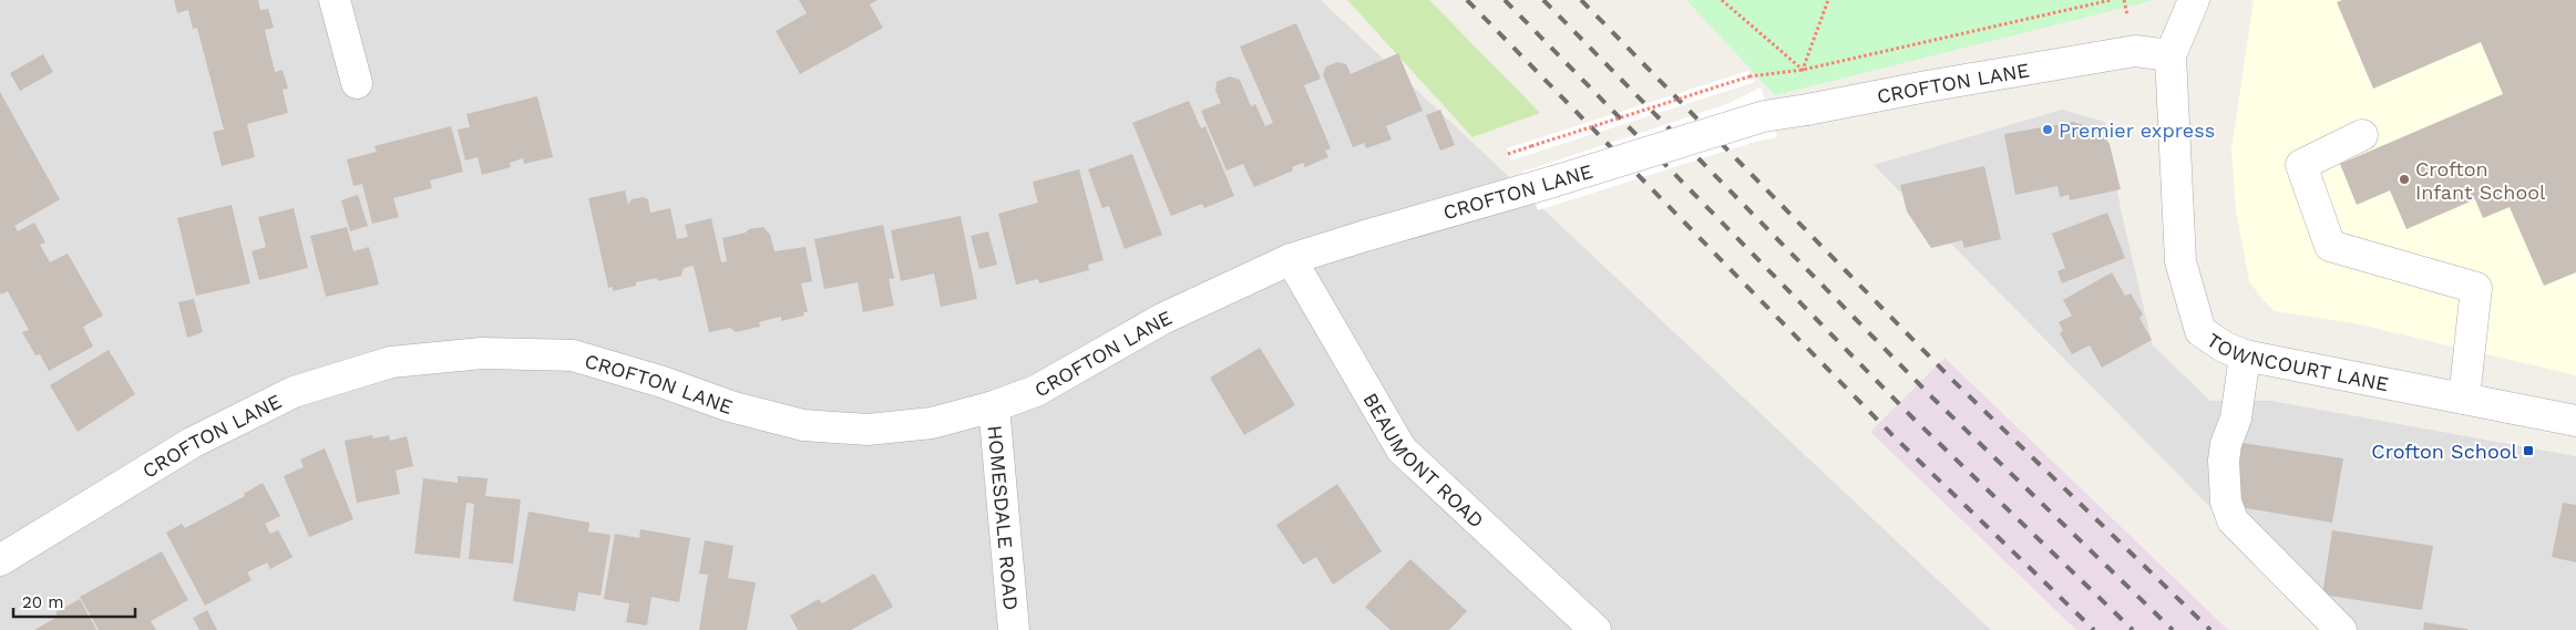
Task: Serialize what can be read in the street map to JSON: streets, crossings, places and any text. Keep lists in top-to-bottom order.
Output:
{
  "streets": {
    "street": [
      "CROFTON LANE",
      "TOWNCOURT LANE",
      "BEAUMONT ROAD",
      "HOMESDALE ROAD"
    ]
  },
  "crossings": [
    ["CROFTON LANE", "TOWNCOURT LANE"],
    ["CROFTON LANE", "BEAUMONT ROAD"],
    ["CROFTON LANE", "HOMESDALE ROAD"]
  ],
  "places": {
    "other": ["Premier express", "Crofton Infant School"],
    "transit": ["Crofton School"]
  },
  "scale_bar": "20 m"
}
